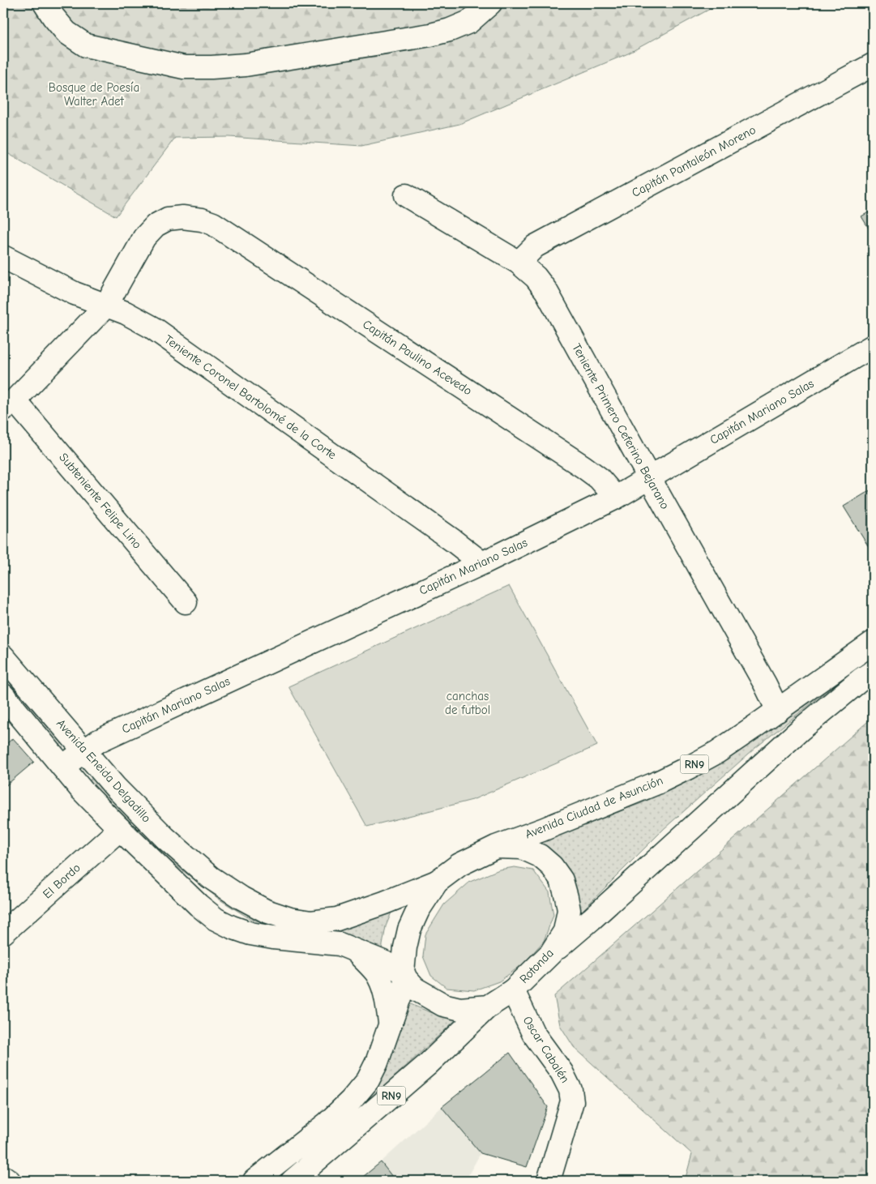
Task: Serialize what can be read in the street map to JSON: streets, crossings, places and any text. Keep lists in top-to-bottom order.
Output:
{
  "streets": {
    "main road": [
      "Capitán Pantaleón Moreno",
      "Capitán Paulino Acevedo",
      "Teniente Coronel Bartolomé de la Corte",
      "Capitán Mariano Salas",
      "Teniente Primero Ceferino Bejarano",
      "Subteniente Felipe Lino",
      "RN9",
      "Avenida Eneida Delgadillo",
      "Avenida Ciudad de Asunción",
      "El Bordo",
      "Rotonda",
      "Oscar Cabalén"
    ]
  },
  "crossings": [
    ["Capitán Pantaleón Moreno", "Teniente Primero Ceferino Bejarano"],
    ["Capitán Paulino Acevedo", "Teniente Coronel Bartolomé de la Corte"],
    ["Capitán Paulino Acevedo", "Capitán Mariano Salas"],
    ["Capitán Paulino Acevedo", "Subteniente Felipe Lino"],
    ["Teniente Coronel Bartolomé de la Corte", "Capitán Mariano Salas"],
    ["Capitán Mariano Salas", "Teniente Primero Ceferino Bejarano"],
    ["Capitán Mariano Salas", "Avenida Eneida Delgadillo"],
    ["Teniente Primero Ceferino Bejarano", "Avenida Ciudad de Asunción"],
    ["RN9", "Rotonda"],
    ["Avenida Eneida Delgadillo", "Rotonda"],
    ["Avenida Ciudad de Asunción", "Rotonda"],
    ["Rotonda", "Oscar Cabalén"]
  ],
  "parks": ["Bosque de Poesía Walter Adet", "canchas de futbol"]
}
